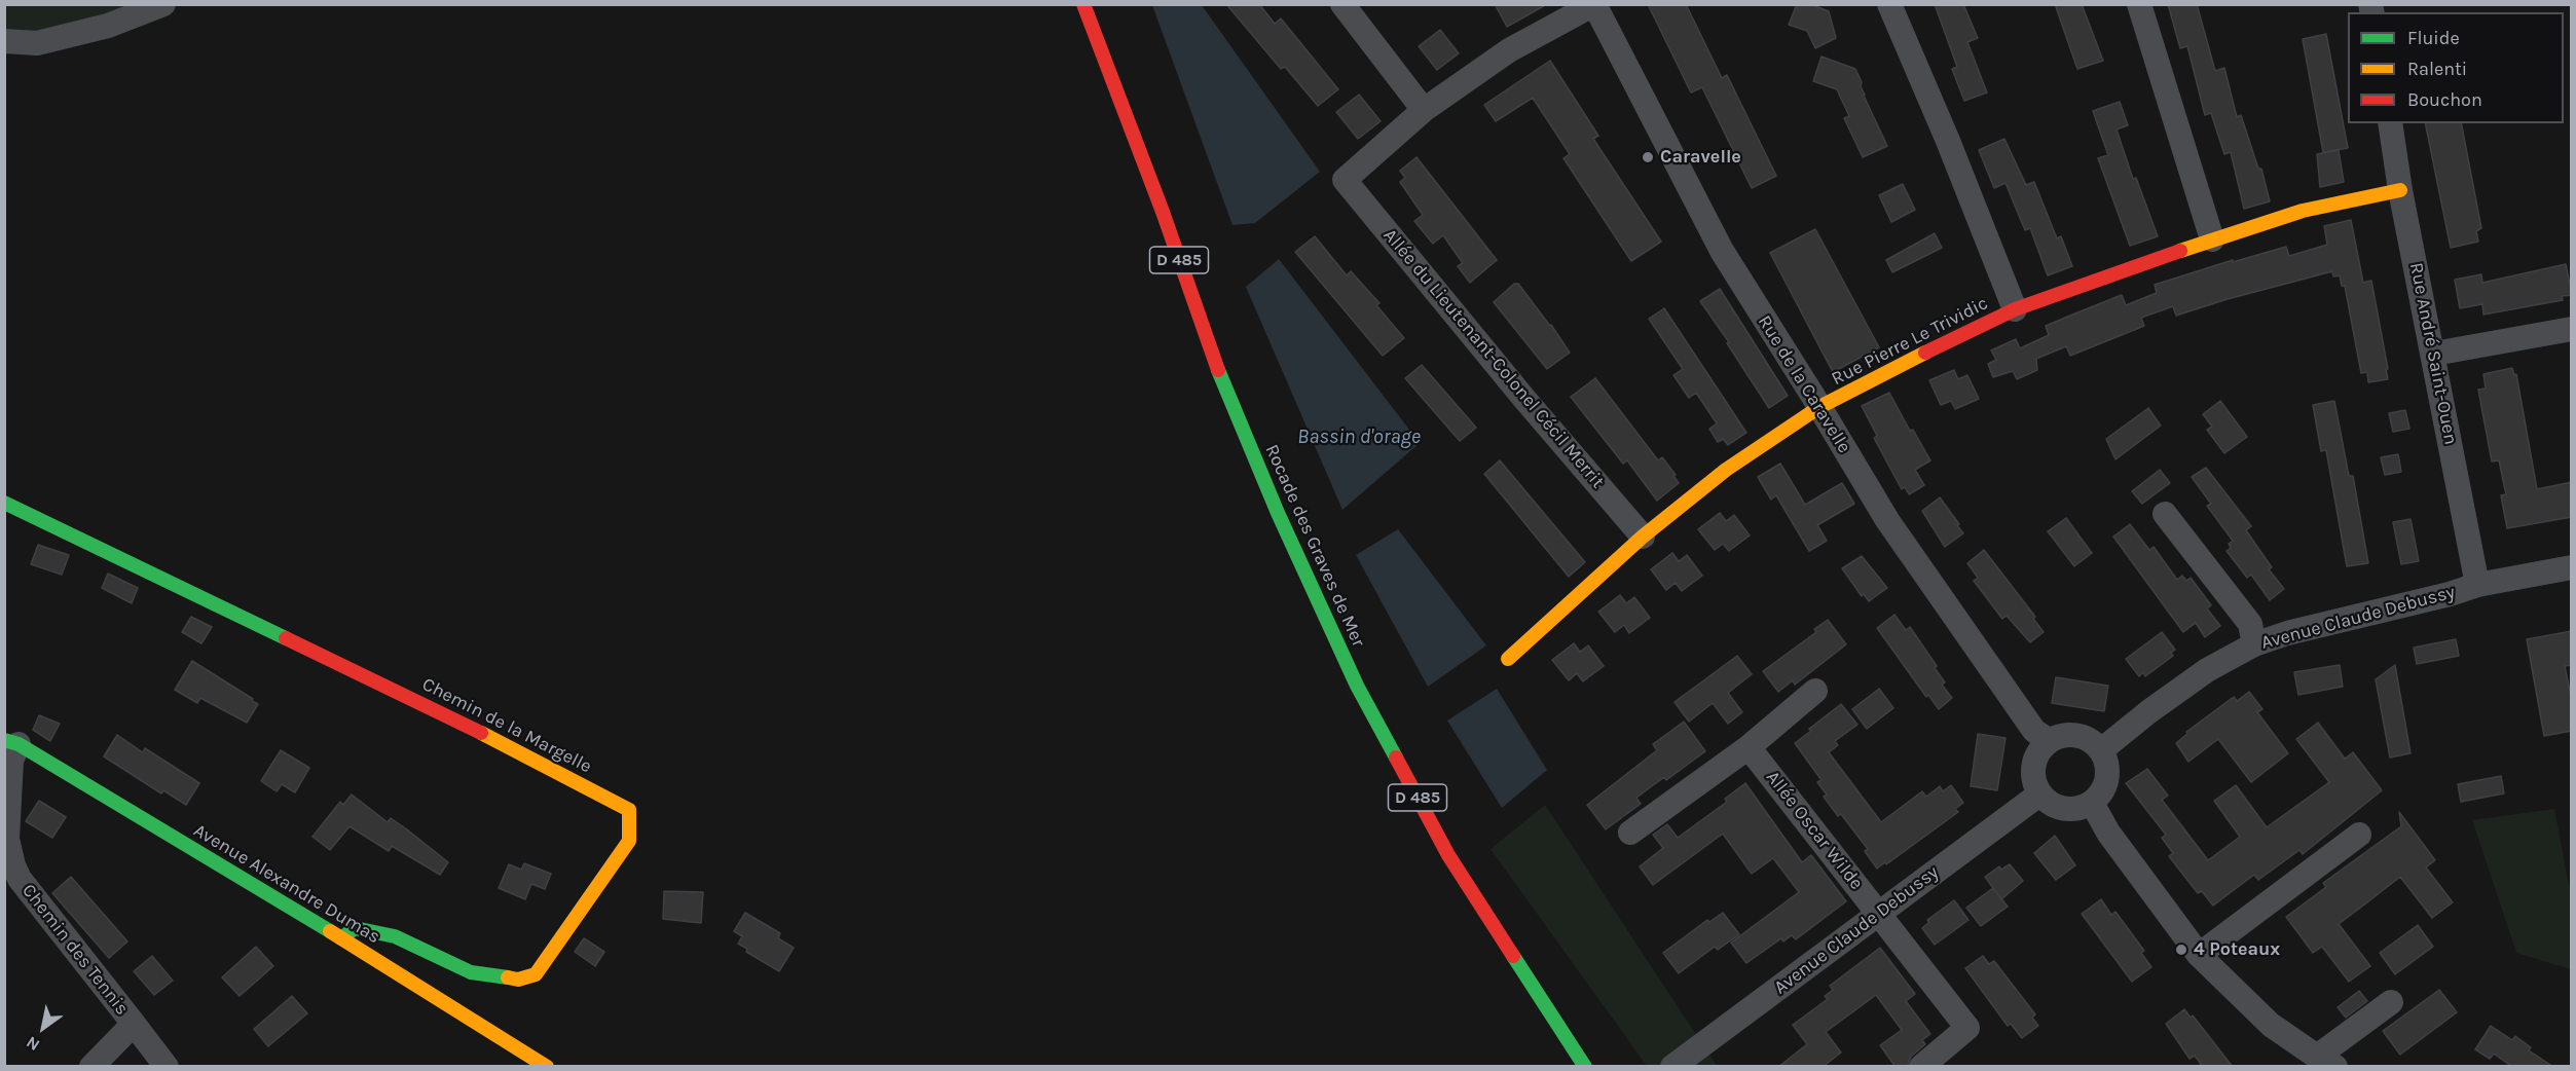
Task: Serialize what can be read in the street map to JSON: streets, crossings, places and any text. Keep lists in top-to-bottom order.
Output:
{
  "streets": {
    "street": [
      "D 485",
      "Rue Pierre Le Trividic",
      "Rue André Saint-Ouen",
      "Allée du Lieutenant-Colonel Cécil Merrit",
      "Rue de la Caravelle",
      "Rocade des Graves de Mer",
      "Avenue Claude Debussy",
      "Chemin de la Margelle",
      "Allée Oscar Wilde",
      "Avenue Alexandre Dumas",
      "Chemin des Tennis"
    ]
  },
  "crossings": [
    ["Rue Pierre Le Trividic", "Rue André Saint-Ouen"],
    ["Rue Pierre Le Trividic", "Allée du Lieutenant-Colonel Cécil Merrit"],
    ["Rue Pierre Le Trividic", "Rue de la Caravelle"],
    ["Rue André Saint-Ouen", "Avenue Claude Debussy"],
    ["Rue de la Caravelle", "Avenue Claude Debussy"],
    ["Avenue Claude Debussy", "Allée Oscar Wilde"],
    ["Chemin de la Margelle", "Avenue Alexandre Dumas"],
    ["Avenue Alexandre Dumas", "Chemin des Tennis"]
  ],
  "water": ["Bassin d'orage"],
  "places": ["Caravelle", "4 Poteaux"],
  "legend": ["Fluide", "Ralenti", "Bouchon"],
  "north": "bottom left"
}
